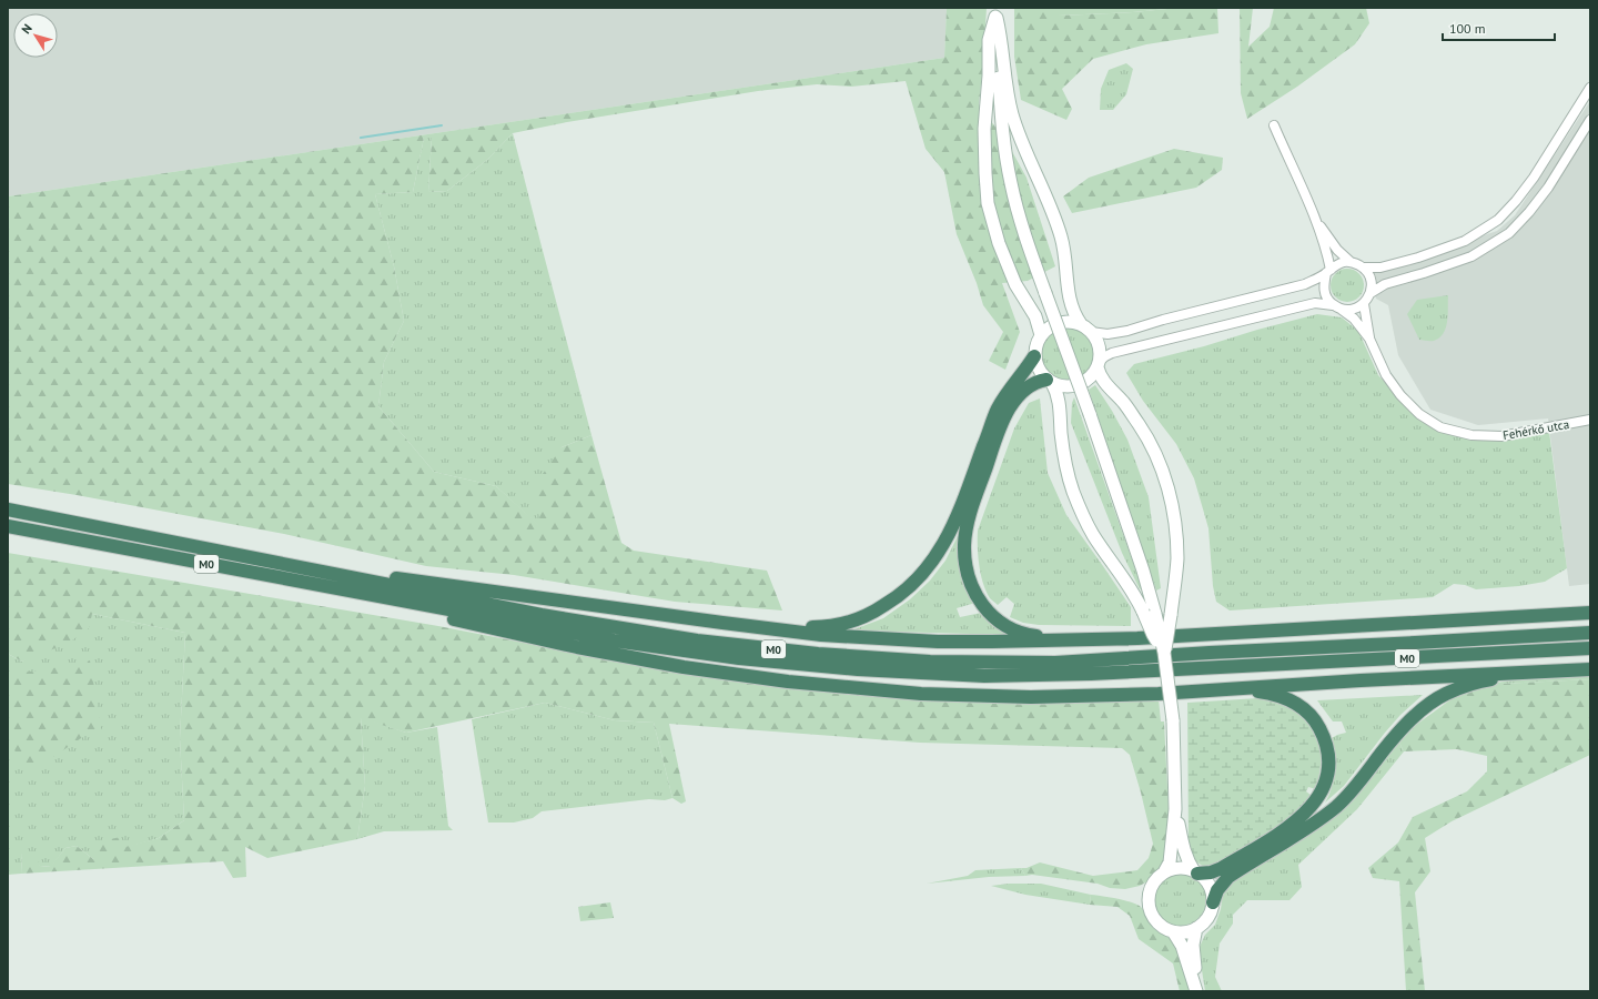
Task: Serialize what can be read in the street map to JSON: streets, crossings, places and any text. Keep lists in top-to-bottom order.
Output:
{
  "streets": {
    "highway": ["M0"],
    "street": ["Fehérkő utca"]
  },
  "scale_bar": "100 m",
  "north": "top left"
}
